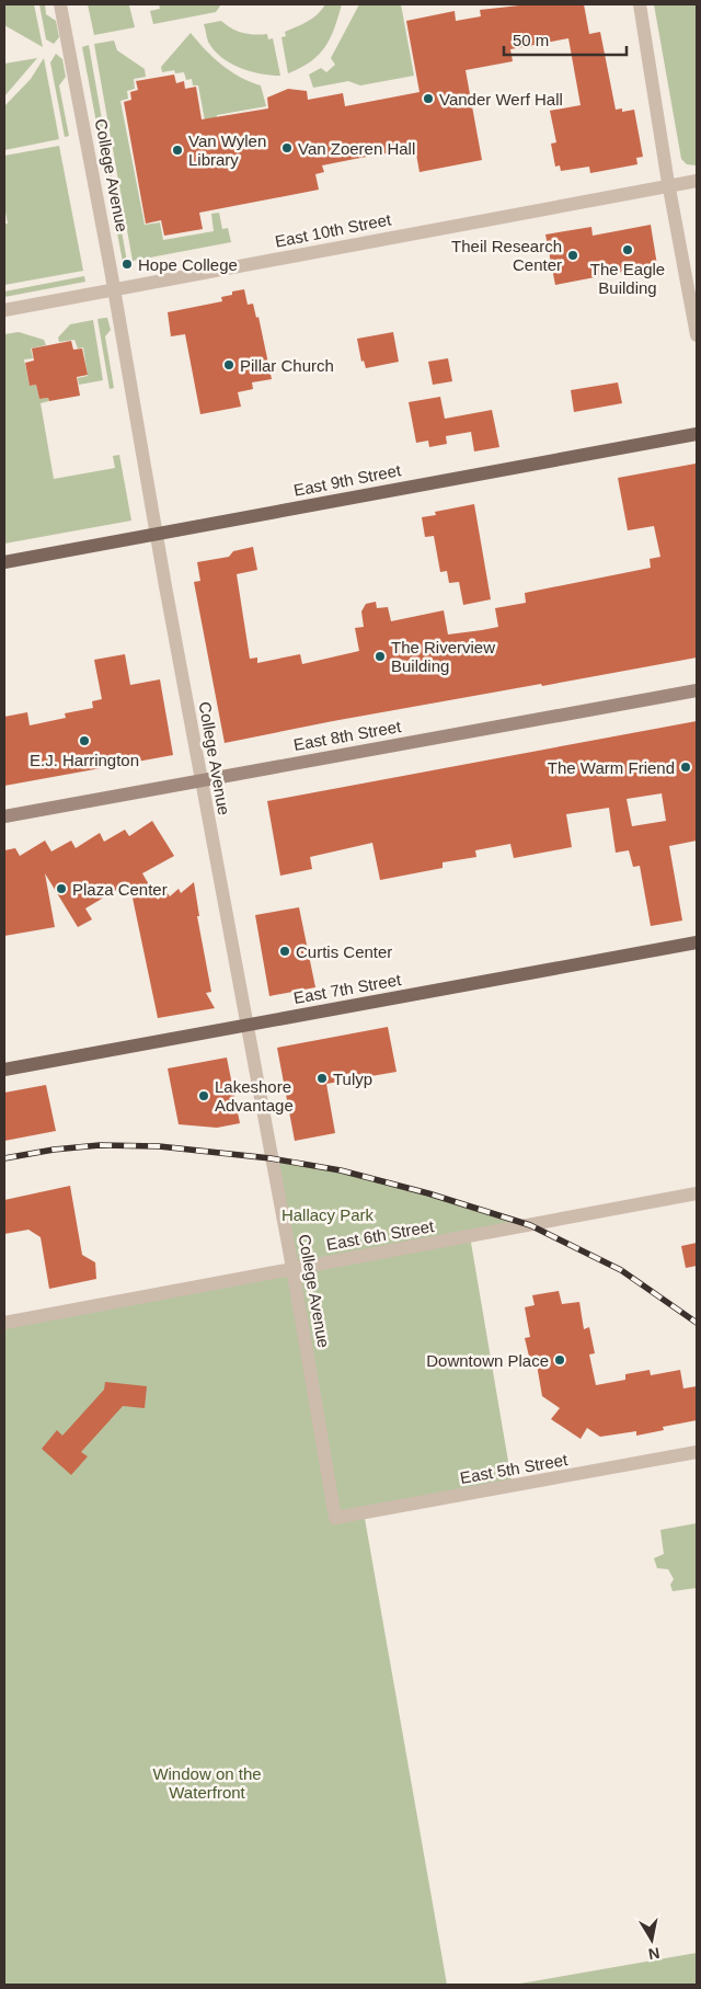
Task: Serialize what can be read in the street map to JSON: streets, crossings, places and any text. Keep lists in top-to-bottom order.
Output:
{
  "streets": {
    "main road": ["East 9th Street", "East 8th Street", "East 7th Street"],
    "street": [
      "College Avenue",
      "East 10th Street",
      "East 6th Street",
      "East 5th Street"
    ]
  },
  "crossings": [
    ["College Avenue", "East 10th Street"],
    ["College Avenue", "East 9th Street"],
    ["College Avenue", "East 8th Street"],
    ["College Avenue", "East 7th Street"],
    ["College Avenue", "East 6th Street"],
    ["College Avenue", "East 5th Street"]
  ],
  "parks": ["Hallacy Park", "Window on the Waterfront"],
  "places": [
    "Vander Werf Hall",
    "Van Zoeren Hall",
    "Van Wylen Library",
    "The Eagle Building",
    "Theil Research Center",
    "Hope College",
    "Pillar Church",
    "The Riverview Building",
    "E.J. Harrington",
    "The Warm Friend",
    "Plaza Center",
    "Curtis Center",
    "Tulyp",
    "Lakeshore Advantage",
    "Downtown Place"
  ],
  "scale_bar": "50 m",
  "north": "bottom"
}
